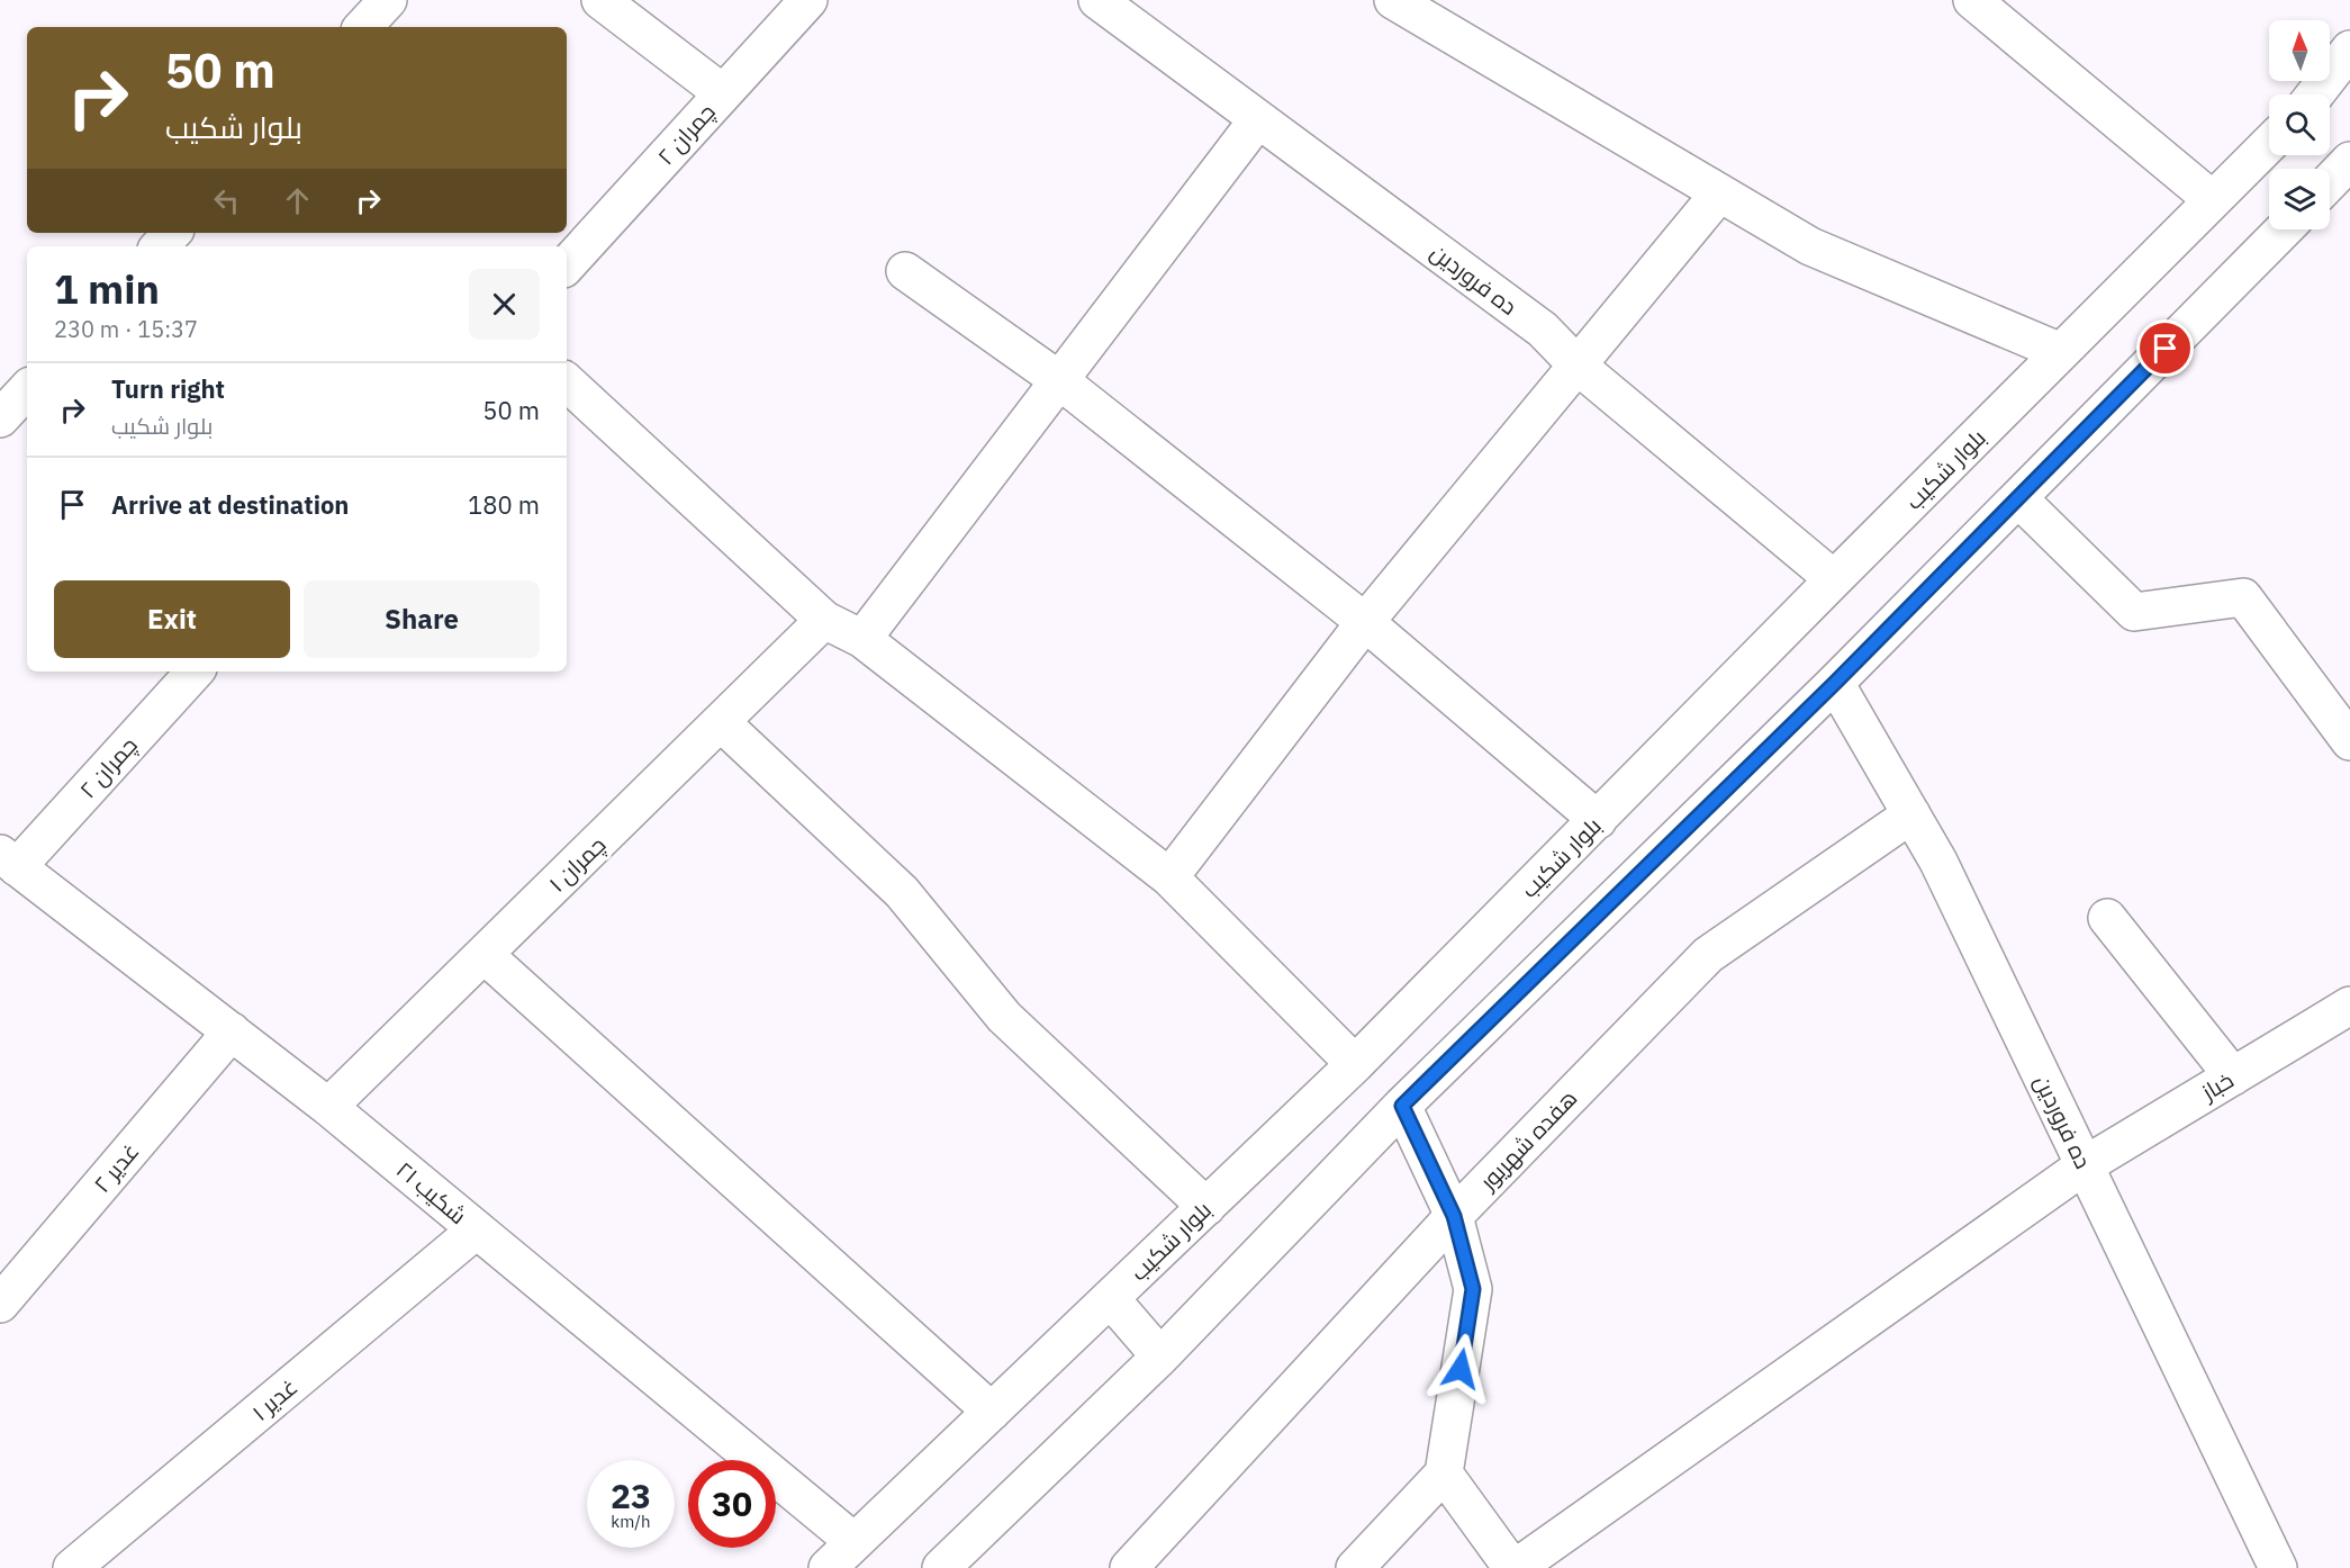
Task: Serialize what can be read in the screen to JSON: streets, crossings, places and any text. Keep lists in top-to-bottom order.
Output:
{
  "streets": {
    "street": [
      "چمران ۲",
      "ده فروردین",
      "بلوار شکیب",
      "چمران ۱",
      "خباز",
      "هفده شهریور",
      "غدیر ۲",
      "شکیب ۲۱",
      "غدیر ۱"
    ]
  },
  "crossings": [
    ["چمران ۲", "شکیب ۲۱"],
    ["ده فروردین", "بلوار شکیب"],
    ["ده فروردین", "خباز"],
    ["ده فروردین", "هفده شهریور"],
    ["بلوار شکیب", "شکیب ۲۱"],
    ["چمران ۱", "شکیب ۲۱"],
    ["غدیر ۲", "شکیب ۲۱"],
    ["شکیب ۲۱", "غدیر ۱"]
  ],
  "north": "top",
  "page": {
    "turn": ["50 m", "بلوار شکیب"],
    "heading": ["1 min", "230 m · 15:37"],
    "list": [
      {
        "name": "Turn right",
        "note": "بلوار شکیب",
        "value": "50 m"
      },
      {
        "name": "Arrive at destination",
        "value": "180 m"
      }
    ],
    "buttons": ["Exit", "Share"],
    "speed": "23 km/h",
    "limit": "30"
  }
}
